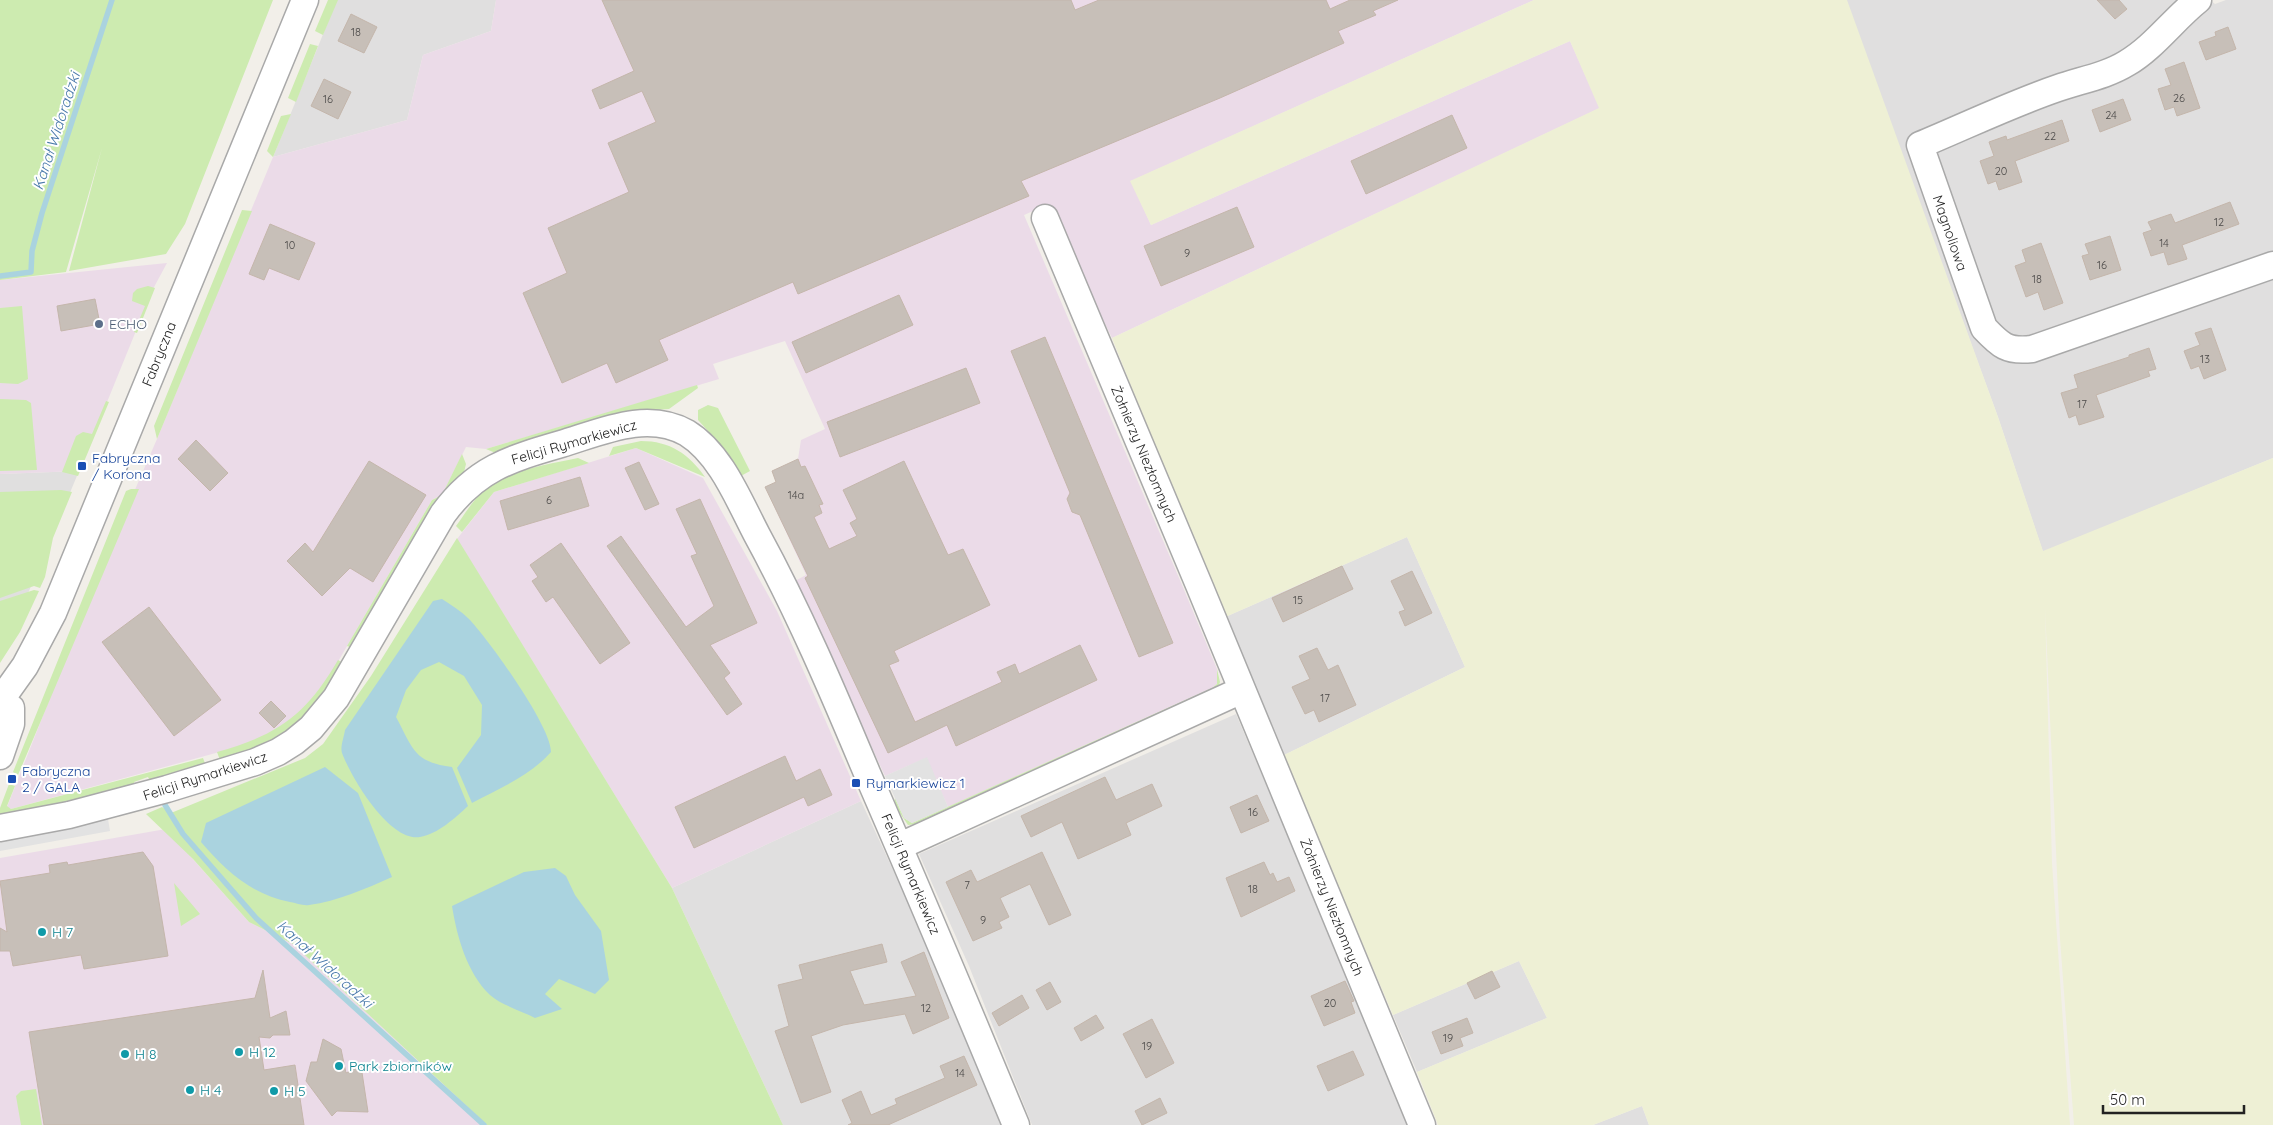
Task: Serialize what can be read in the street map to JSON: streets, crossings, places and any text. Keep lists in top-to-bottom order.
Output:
{
  "streets": {
    "street": [
      "Magnoliowa",
      "Fabryczna",
      "Felicji Rymarkiewicz",
      "Żołnierzy Niezłomnych"
    ]
  },
  "water": ["Kanał Widoradzki"],
  "places": {
    "other": [
      "ECHO",
      "H 7",
      "H 12",
      "H 8",
      "Park zbiorników",
      "H 4",
      "H 5"
    ],
    "transit": ["Fabryczna / Korona", "Fabryczna 2 / GALA", "Rymarkiewicz 1"]
  },
  "house_numbers": [
    "18",
    "26",
    "16",
    "24",
    "22",
    "20",
    "12",
    "14",
    "10",
    "9",
    "16",
    "18",
    "13",
    "17",
    "14a",
    "6",
    "15",
    "17",
    "16",
    "7",
    "18",
    "9",
    "20",
    "12",
    "19",
    "19",
    "14"
  ],
  "scale_bar": "50 m"
}
